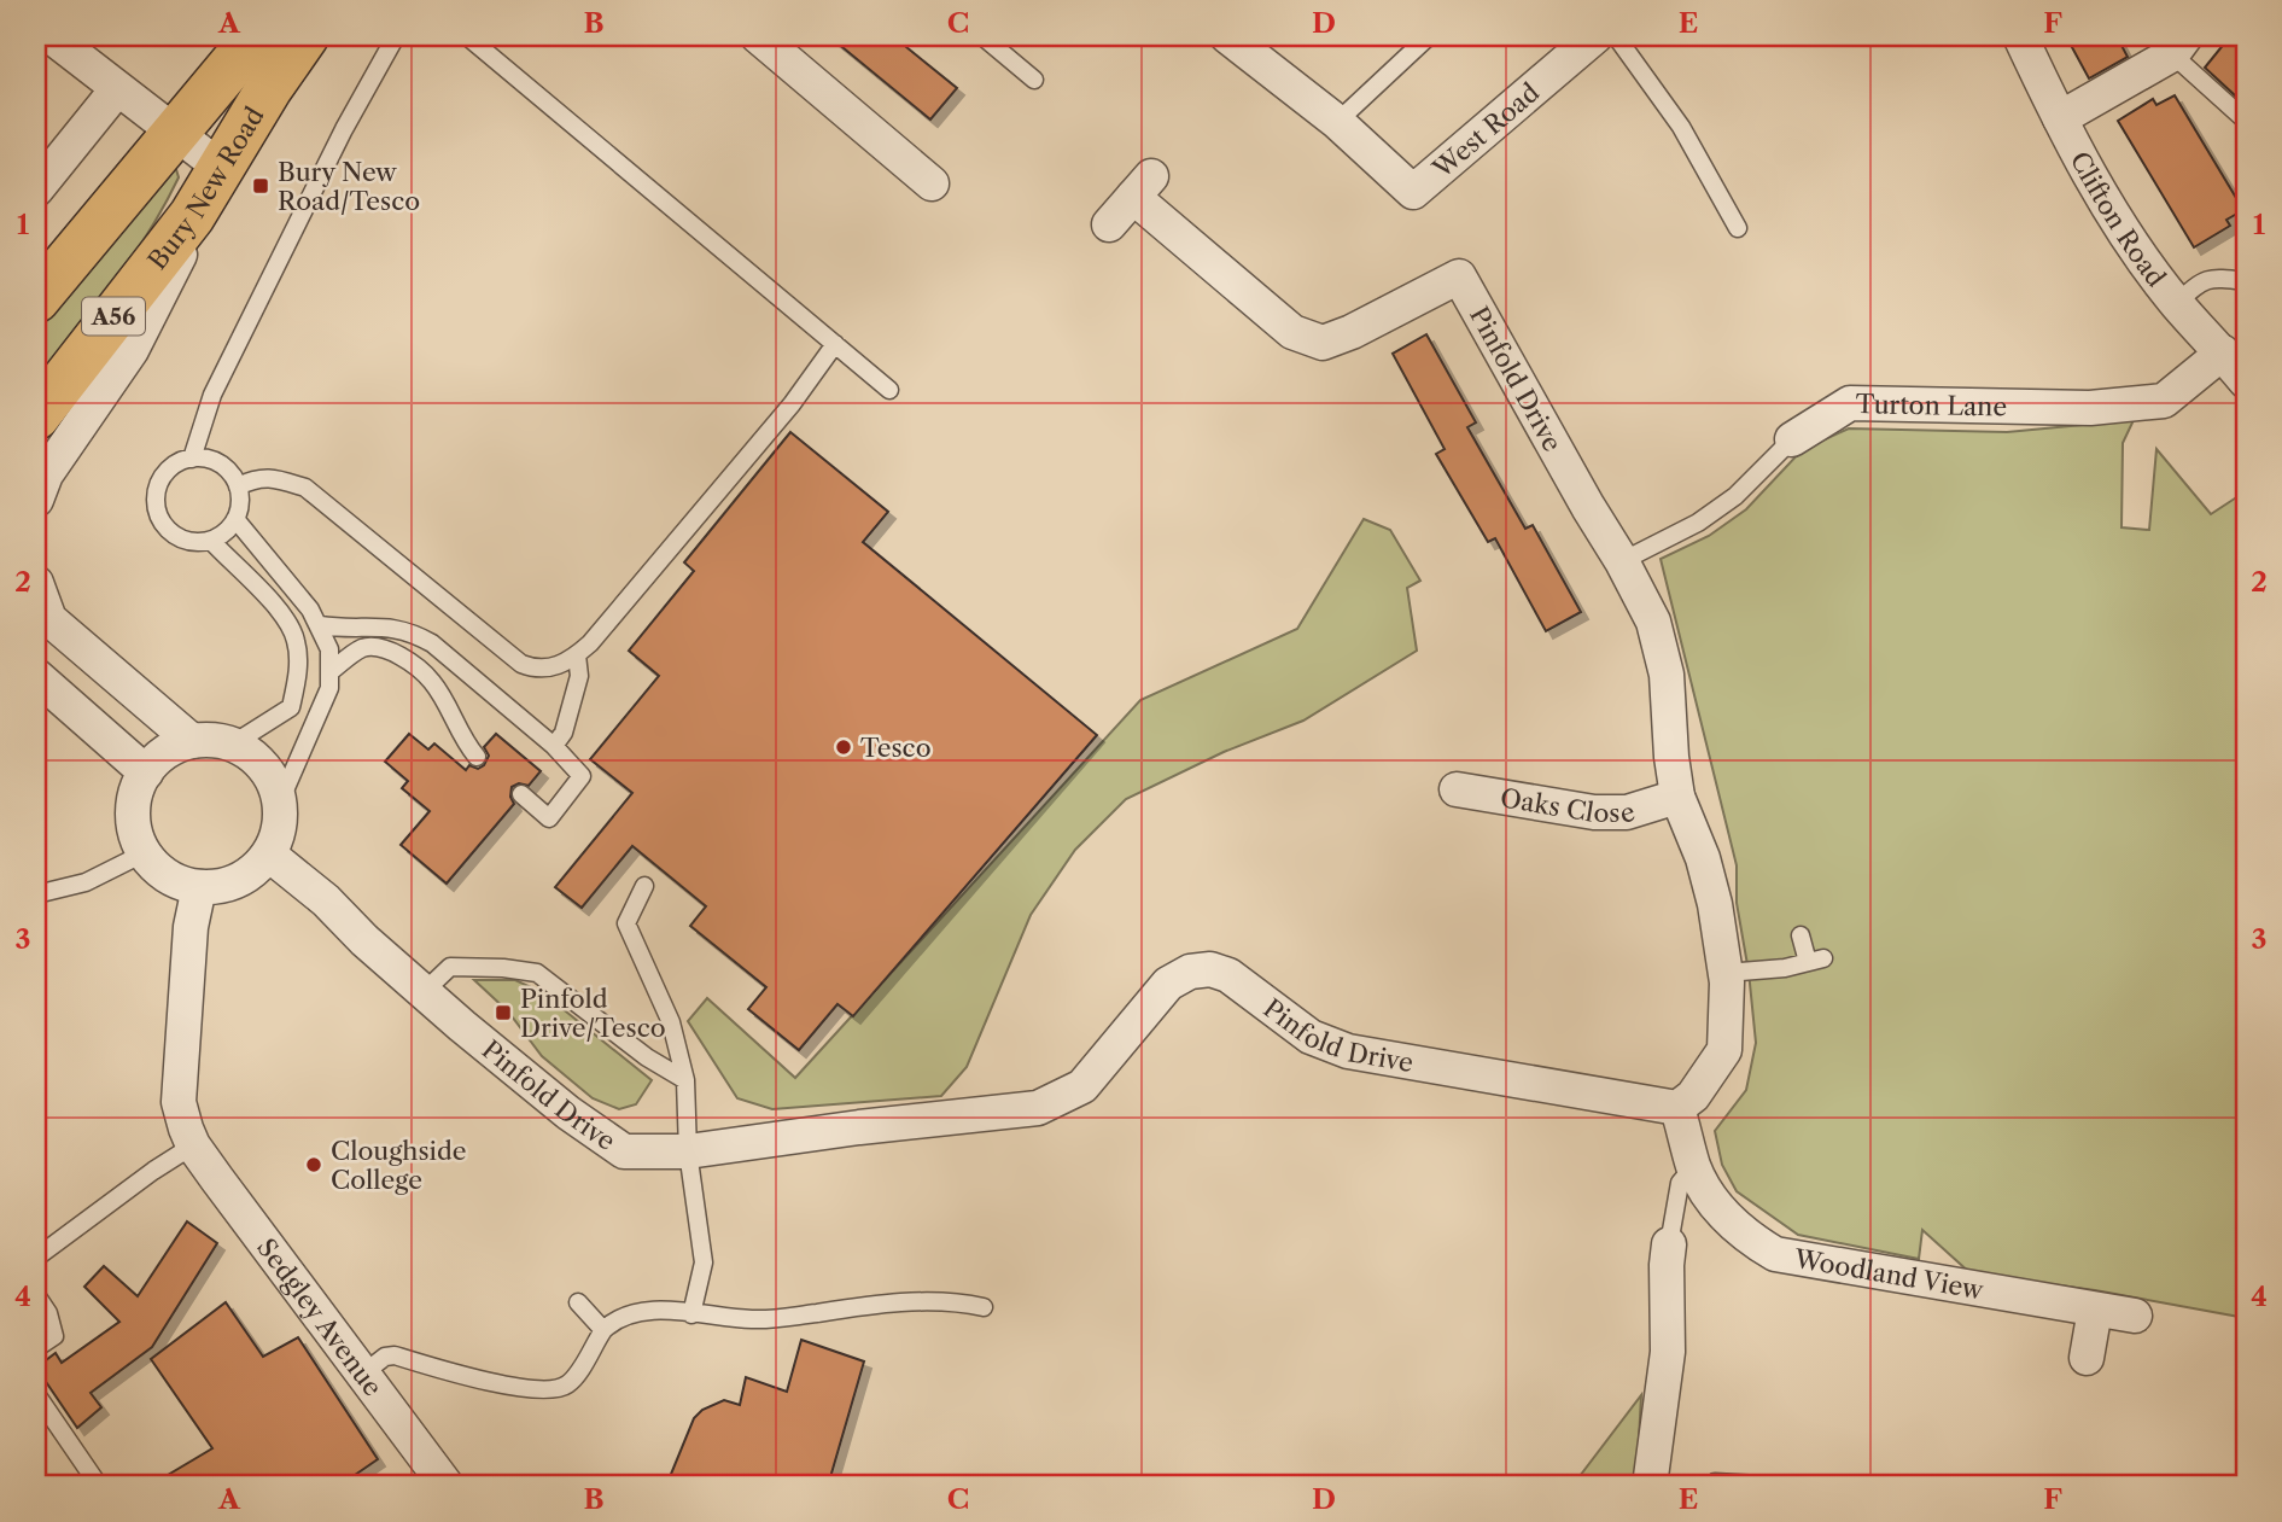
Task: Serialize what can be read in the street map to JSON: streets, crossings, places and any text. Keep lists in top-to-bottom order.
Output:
{
  "streets": {
    "highway": ["Bury New Road", "A56"],
    "street": [
      "West Road",
      "Clifton Road",
      "Pinfold Drive",
      "Turton Lane",
      "Oaks Close",
      "Woodland View",
      "Sedgley Avenue"
    ]
  },
  "crossings": [
    ["Clifton Road", "Turton Lane"],
    ["Pinfold Drive", "Turton Lane"],
    ["Pinfold Drive", "Oaks Close"],
    ["Pinfold Drive", "Woodland View"],
    ["Pinfold Drive", "Sedgley Avenue"]
  ],
  "places": {
    "transit": ["Bury New Road/Tesco", "Pinfold Drive/Tesco"],
    "other": ["Tesco", "Cloughside College"]
  },
  "grid": {
    "columns": [
      "A",
      "B",
      "C",
      "D",
      "E",
      "F"
    ],
    "rows": [
      "1",
      "2",
      "3",
      "4"
    ]
  }
}
